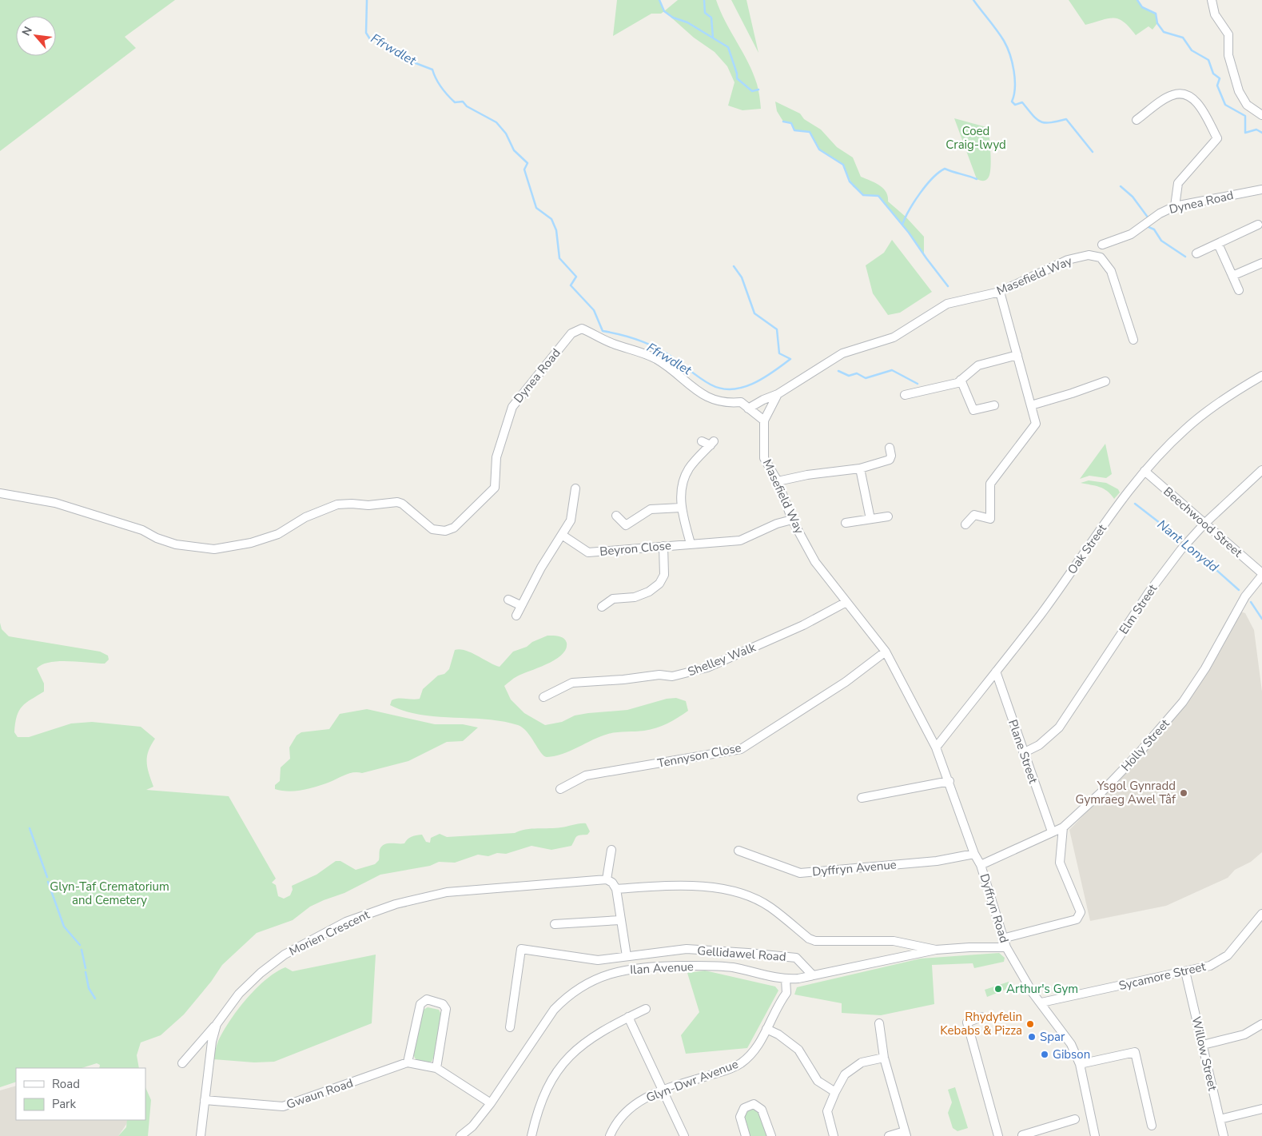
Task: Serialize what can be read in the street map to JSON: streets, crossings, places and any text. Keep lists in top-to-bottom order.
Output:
{
  "streets": {
    "street": [
      "Dynea Road",
      "Masefield Way",
      "Beechwood Street",
      "Beyron Close",
      "Oak Street",
      "Elm Street",
      "Shelley Walk",
      "Holly Street",
      "Plane Street",
      "Tennyson Close",
      "Dyffryn Avenue",
      "Dyffryn Road",
      "Morien Crescent",
      "Gellidawel Road",
      "Ilan Avenue",
      "Sycamore Street",
      "Willow Street",
      "Glyn-Dwr Avenue",
      "Gwaun Road"
    ]
  },
  "crossings": [
    ["Dynea Road", "Masefield Way"],
    ["Masefield Way", "Beyron Close"],
    ["Masefield Way", "Shelley Walk"],
    ["Masefield Way", "Tennyson Close"],
    ["Masefield Way", "Dyffryn Road"],
    ["Beechwood Street", "Oak Street"],
    ["Beechwood Street", "Elm Street"],
    ["Beechwood Street", "Holly Street"],
    ["Oak Street", "Plane Street"],
    ["Oak Street", "Dyffryn Road"],
    ["Elm Street", "Plane Street"],
    ["Holly Street", "Plane Street"],
    ["Holly Street", "Dyffryn Road"],
    ["Dyffryn Avenue", "Dyffryn Road"],
    ["Dyffryn Road", "Sycamore Street"],
    ["Morien Crescent", "Gwaun Road"],
    ["Gellidawel Road", "Ilan Avenue"],
    ["Ilan Avenue", "Glyn-Dwr Avenue"],
    ["Sycamore Street", "Willow Street"]
  ],
  "water": ["Ffrwdlet", "Nant Lonydd"],
  "parks": ["Coed Craig-lwyd", "Glyn-Taf Crematorium and Cemetery"],
  "places": [
    "Ysgol Gynradd Gymraeg Awel Tâf",
    "Arthur's Gym",
    "Rhydyfelin Kebabs & Pizza",
    "Spar",
    "Gibson"
  ],
  "legend": ["Road", "Park"],
  "north": "top left"
}
